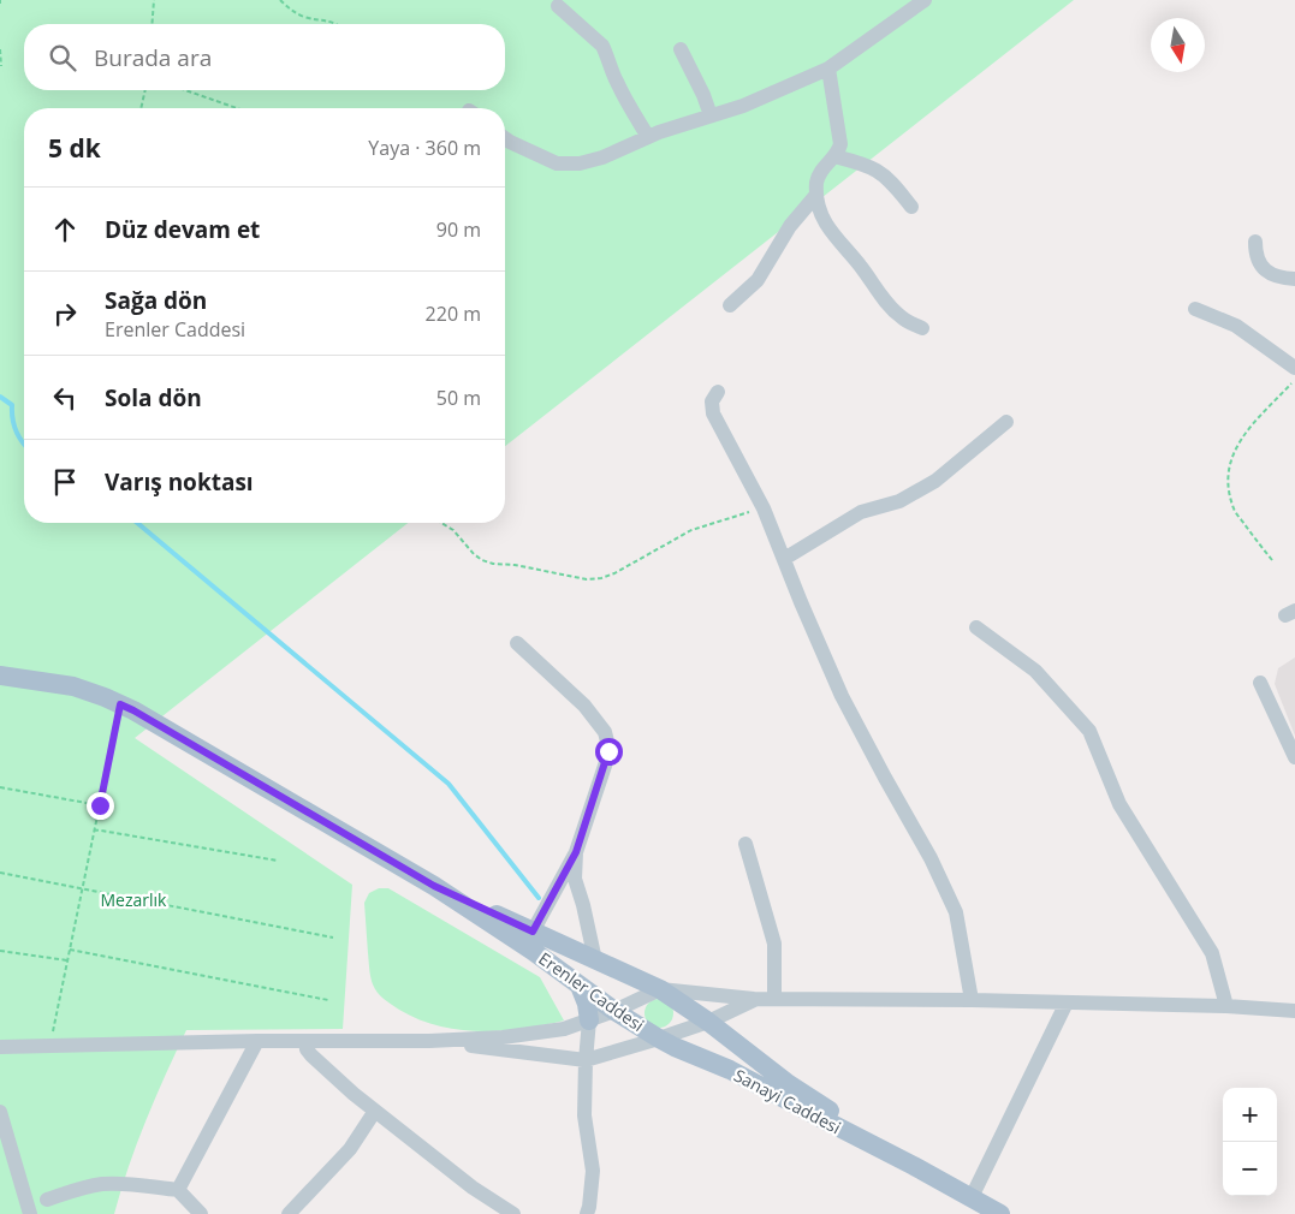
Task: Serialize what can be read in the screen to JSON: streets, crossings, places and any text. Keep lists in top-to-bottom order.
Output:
{
  "streets": {
    "main road": ["Erenler Caddesi", "Sanayi Caddesi"]
  },
  "crossings": [
    ["Erenler Caddesi", "Sanayi Caddesi"]
  ],
  "parks": ["Mezarlık"],
  "north": "bottom",
  "page": {
    "search": "Burada ara",
    "heading": ["5 dk", "Yaya · 360 m"],
    "list": [
      ["Düz devam et", "90 m"],
      ["Sağa dön", "Erenler Caddesi", "220 m"],
      ["Sola dön", "50 m"],
      "Varış noktası"
    ],
    "map_buttons": ["+", "−"]
  }
}
